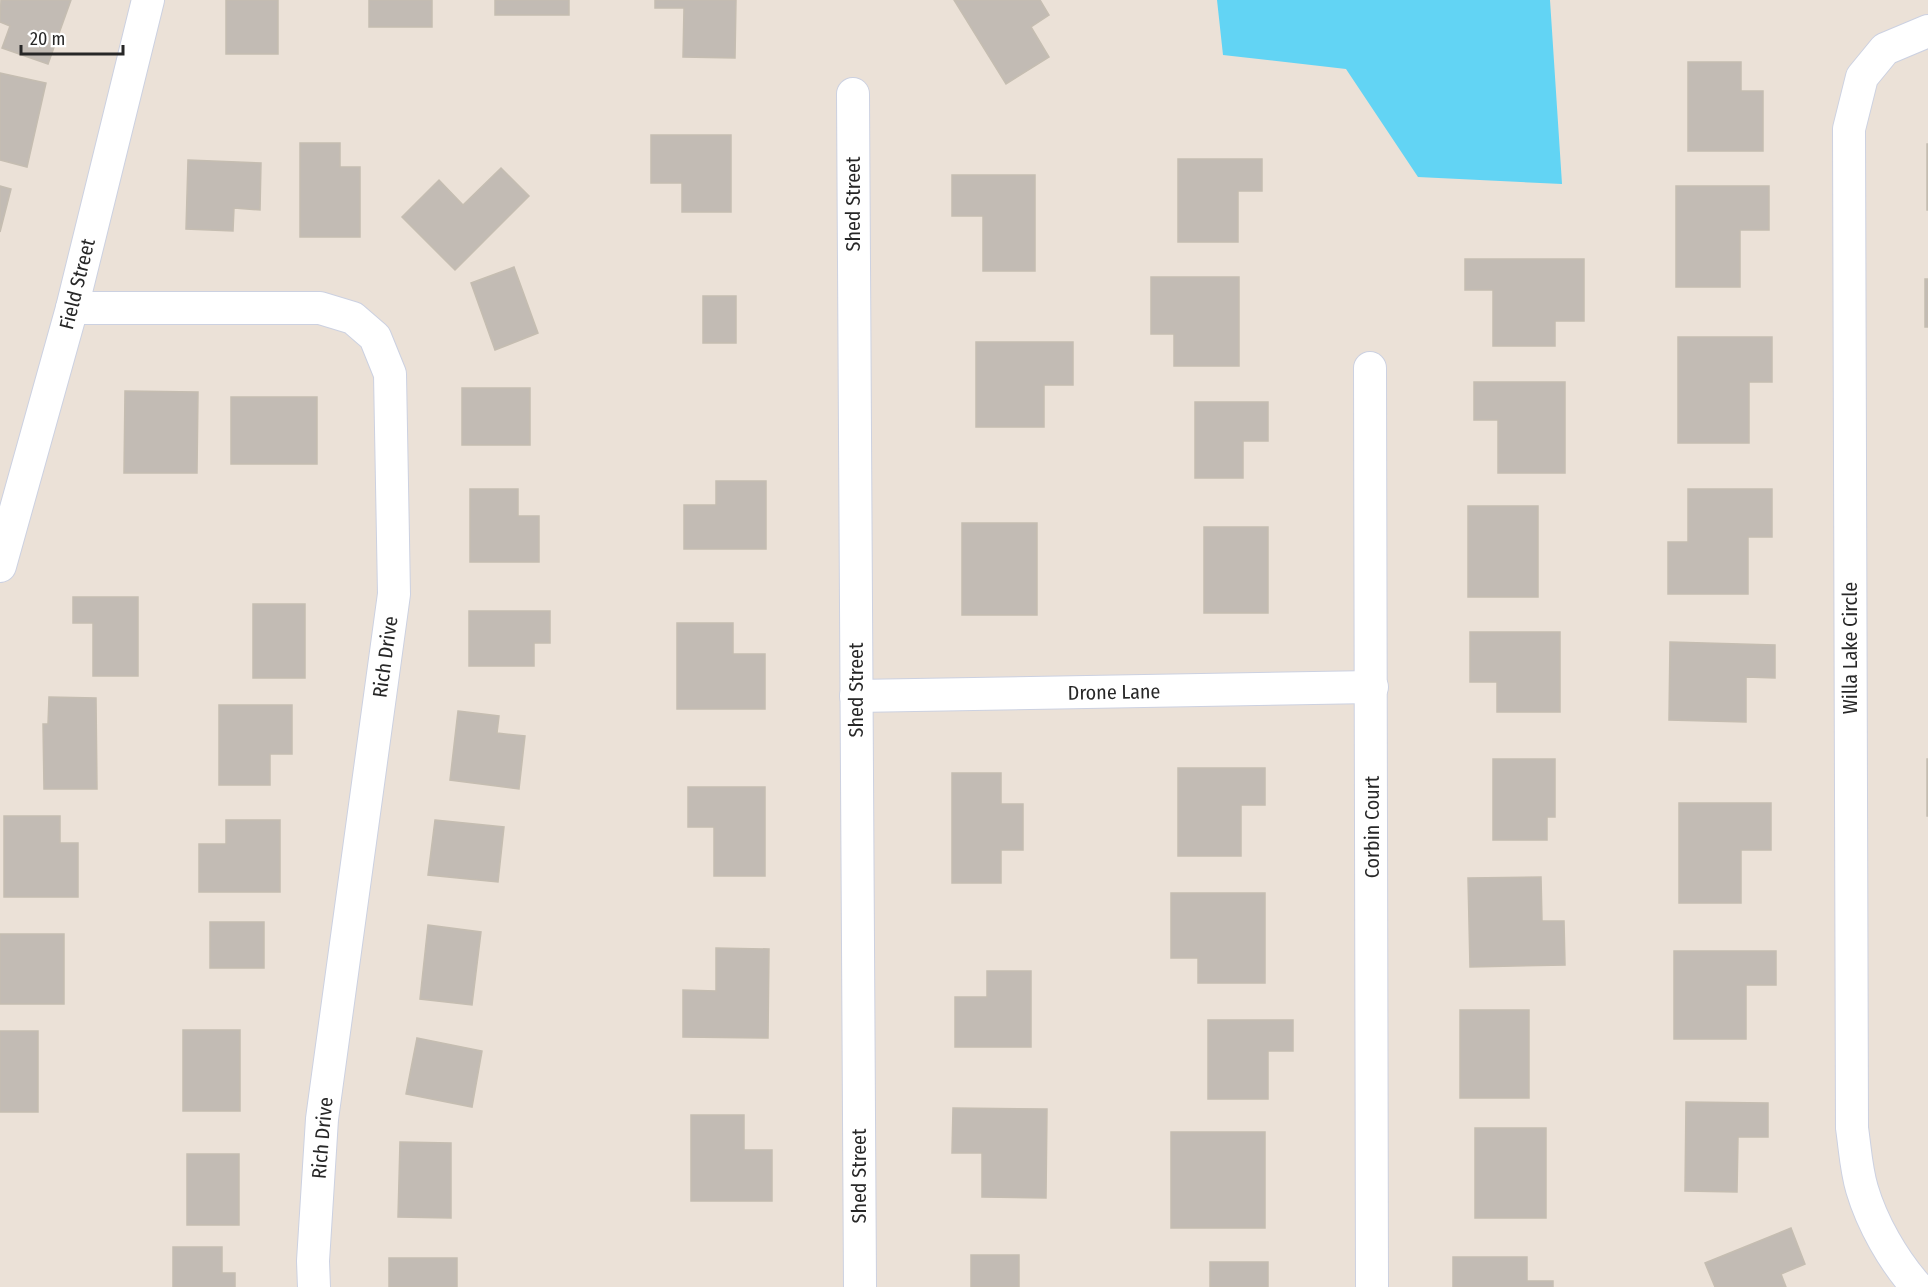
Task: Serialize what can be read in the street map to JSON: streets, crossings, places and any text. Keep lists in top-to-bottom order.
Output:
{
  "streets": {
    "street": [
      "Shed Street",
      "Field Street",
      "Willa Lake Circle",
      "Rich Drive",
      "Drone Lane",
      "Corbin Court"
    ]
  },
  "crossings": [
    ["Shed Street", "Drone Lane"],
    ["Field Street", "Rich Drive"],
    ["Drone Lane", "Corbin Court"]
  ],
  "scale_bar": "20 m"
}
